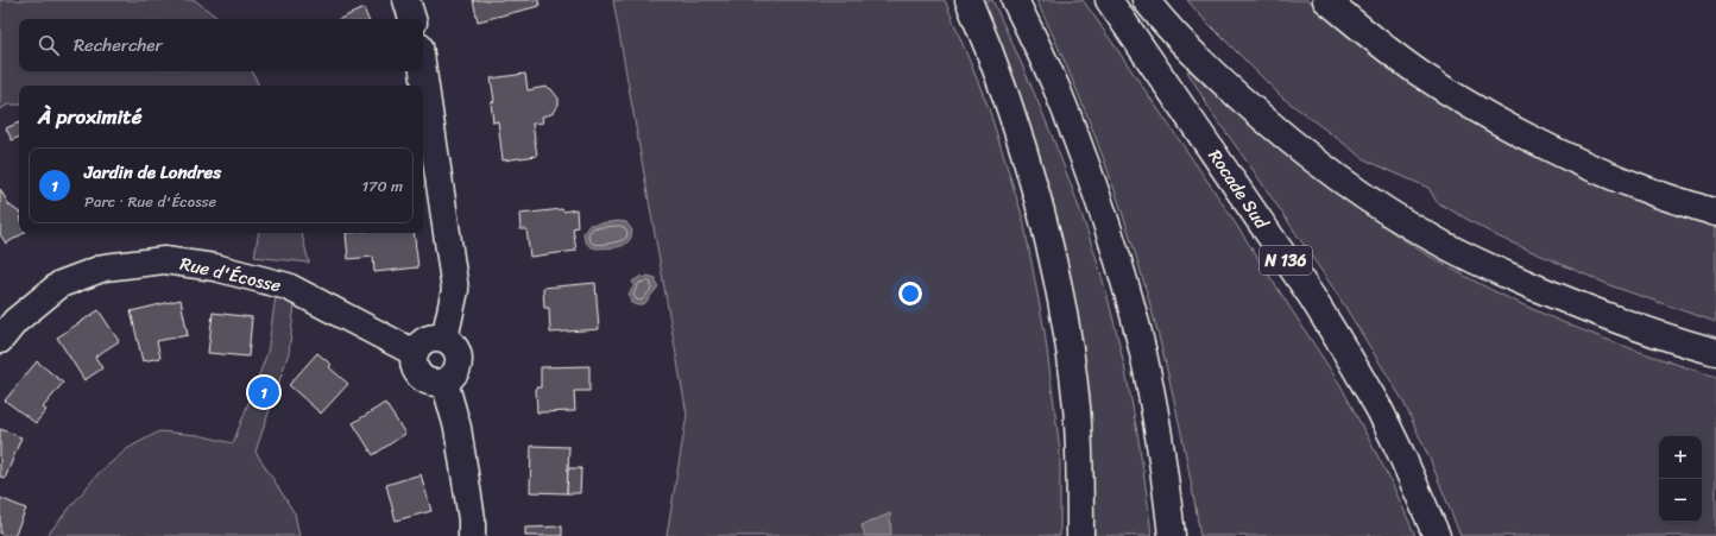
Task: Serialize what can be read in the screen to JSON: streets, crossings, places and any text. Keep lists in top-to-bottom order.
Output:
{
  "streets": {
    "main road": ["Rocade Sud", "N 136", "Rue d'Écosse"]
  },
  "page": {
    "search": "Rechercher",
    "heading": "À proximité",
    "list": [
      {
        "mark": "1",
        "name": "Jardin de Londres",
        "note": "Parc · Rue d'Écosse",
        "value": "170 m"
      }
    ],
    "pins": "1",
    "map_buttons": ["+", "−"]
  }
}
